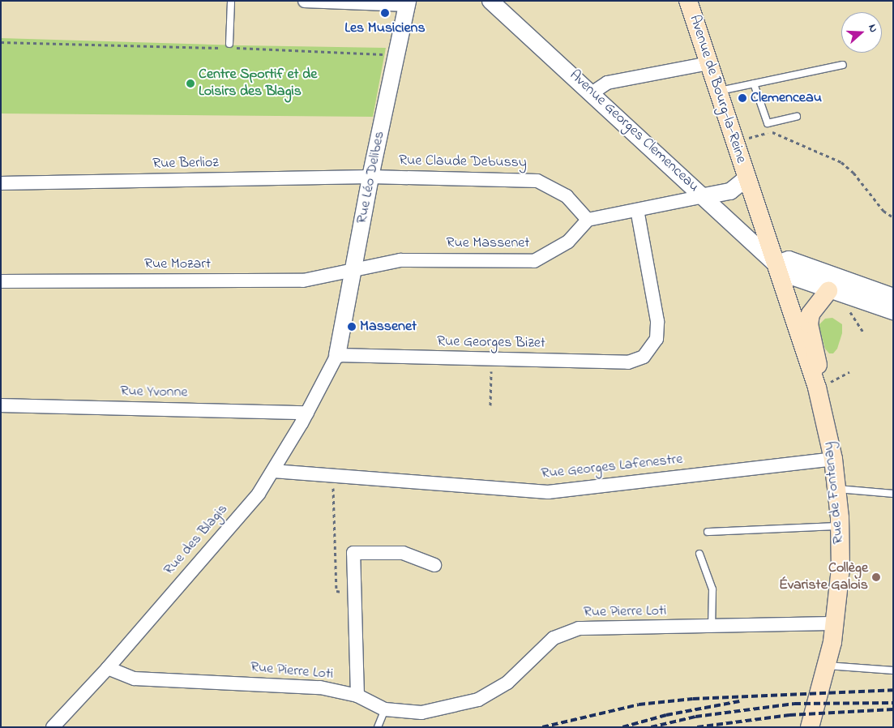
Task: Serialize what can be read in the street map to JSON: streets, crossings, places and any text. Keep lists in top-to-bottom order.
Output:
{
  "streets": {
    "main road": ["Avenue de Bourg-la-Reine", "Rue de Fontenay"],
    "street": [
      "Avenue Georges Clemenceau",
      "Rue Claude Debussy",
      "Rue Berlioz",
      "Rue Léo Delibes",
      "Rue Massenet",
      "Rue Mozart",
      "Rue Georges Bizet",
      "Rue Yvonne",
      "Rue Georges Lafenestre",
      "Rue des Blagis",
      "Rue Pierre Loti"
    ]
  },
  "crossings": [
    ["Avenue de Bourg-la-Reine", "Avenue Georges Clemenceau"],
    ["Avenue de Bourg-la-Reine", "Rue de Fontenay"],
    ["Avenue Georges Clemenceau", "Rue de Fontenay"],
    ["Rue Claude Debussy", "Rue Berlioz"],
    ["Rue Claude Debussy", "Rue Léo Delibes"],
    ["Rue Claude Debussy", "Rue Massenet"],
    ["Rue Berlioz", "Rue Léo Delibes"],
    ["Rue Léo Delibes", "Rue Massenet"],
    ["Rue Léo Delibes", "Rue Mozart"],
    ["Rue Léo Delibes", "Rue Georges Bizet"],
    ["Rue Léo Delibes", "Rue des Blagis"],
    ["Rue Massenet", "Rue Mozart"],
    ["Rue Georges Bizet", "Rue des Blagis"],
    ["Rue Yvonne", "Rue des Blagis"],
    ["Rue Georges Lafenestre", "Rue de Fontenay"],
    ["Rue Georges Lafenestre", "Rue des Blagis"],
    ["Rue de Fontenay", "Rue Pierre Loti"],
    ["Rue des Blagis", "Rue Pierre Loti"]
  ],
  "places": [
    "Les Musiciens",
    "Centre Sportif et de Loisirs des Blagis",
    "Clemenceau",
    "Massenet",
    "Collège Évariste Galois"
  ],
  "north": "right"
}
